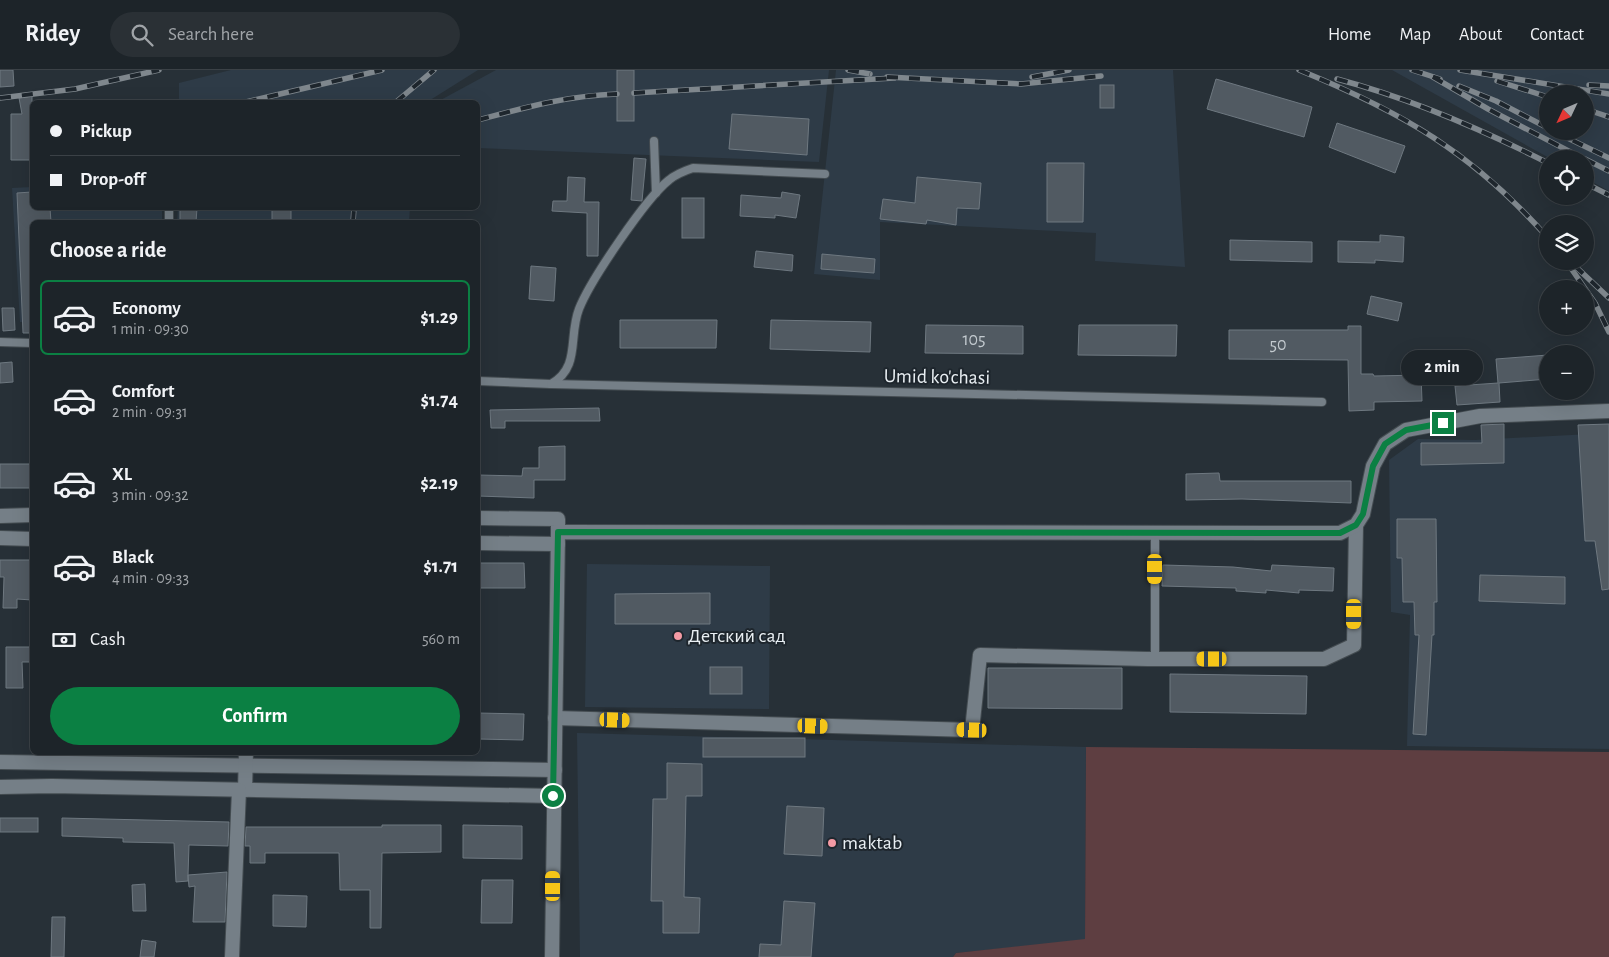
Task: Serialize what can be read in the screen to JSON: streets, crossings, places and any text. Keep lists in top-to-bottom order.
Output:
{
  "streets": {
    "lane": ["Umid ko'chasi"]
  },
  "places": ["Детский сад", "maktab"],
  "house_numbers": ["105", "50"],
  "north": "bottom left",
  "page": {
    "header": "Ridey",
    "search": "Search here",
    "nav": [
      "Home",
      "Map",
      "About",
      "Contact"
    ],
    "map_buttons": ["+", "−"],
    "banner": ["Pickup", "Drop-off"],
    "heading": "Choose a ride",
    "list": [
      {
        "name": "Economy",
        "note": "1 min · 09:30",
        "value": "$1.29"
      },
      {
        "name": "Comfort",
        "note": "2 min · 09:31",
        "value": "$1.74"
      },
      {
        "name": "XL",
        "note": "3 min · 09:32",
        "value": "$2.19"
      },
      {
        "name": "Black",
        "note": "4 min · 09:33",
        "value": "$1.71"
      }
    ],
    "bubble": "2 min",
    "pay": ["Cash", "560 m"],
    "buttons": "Confirm"
  }
}
